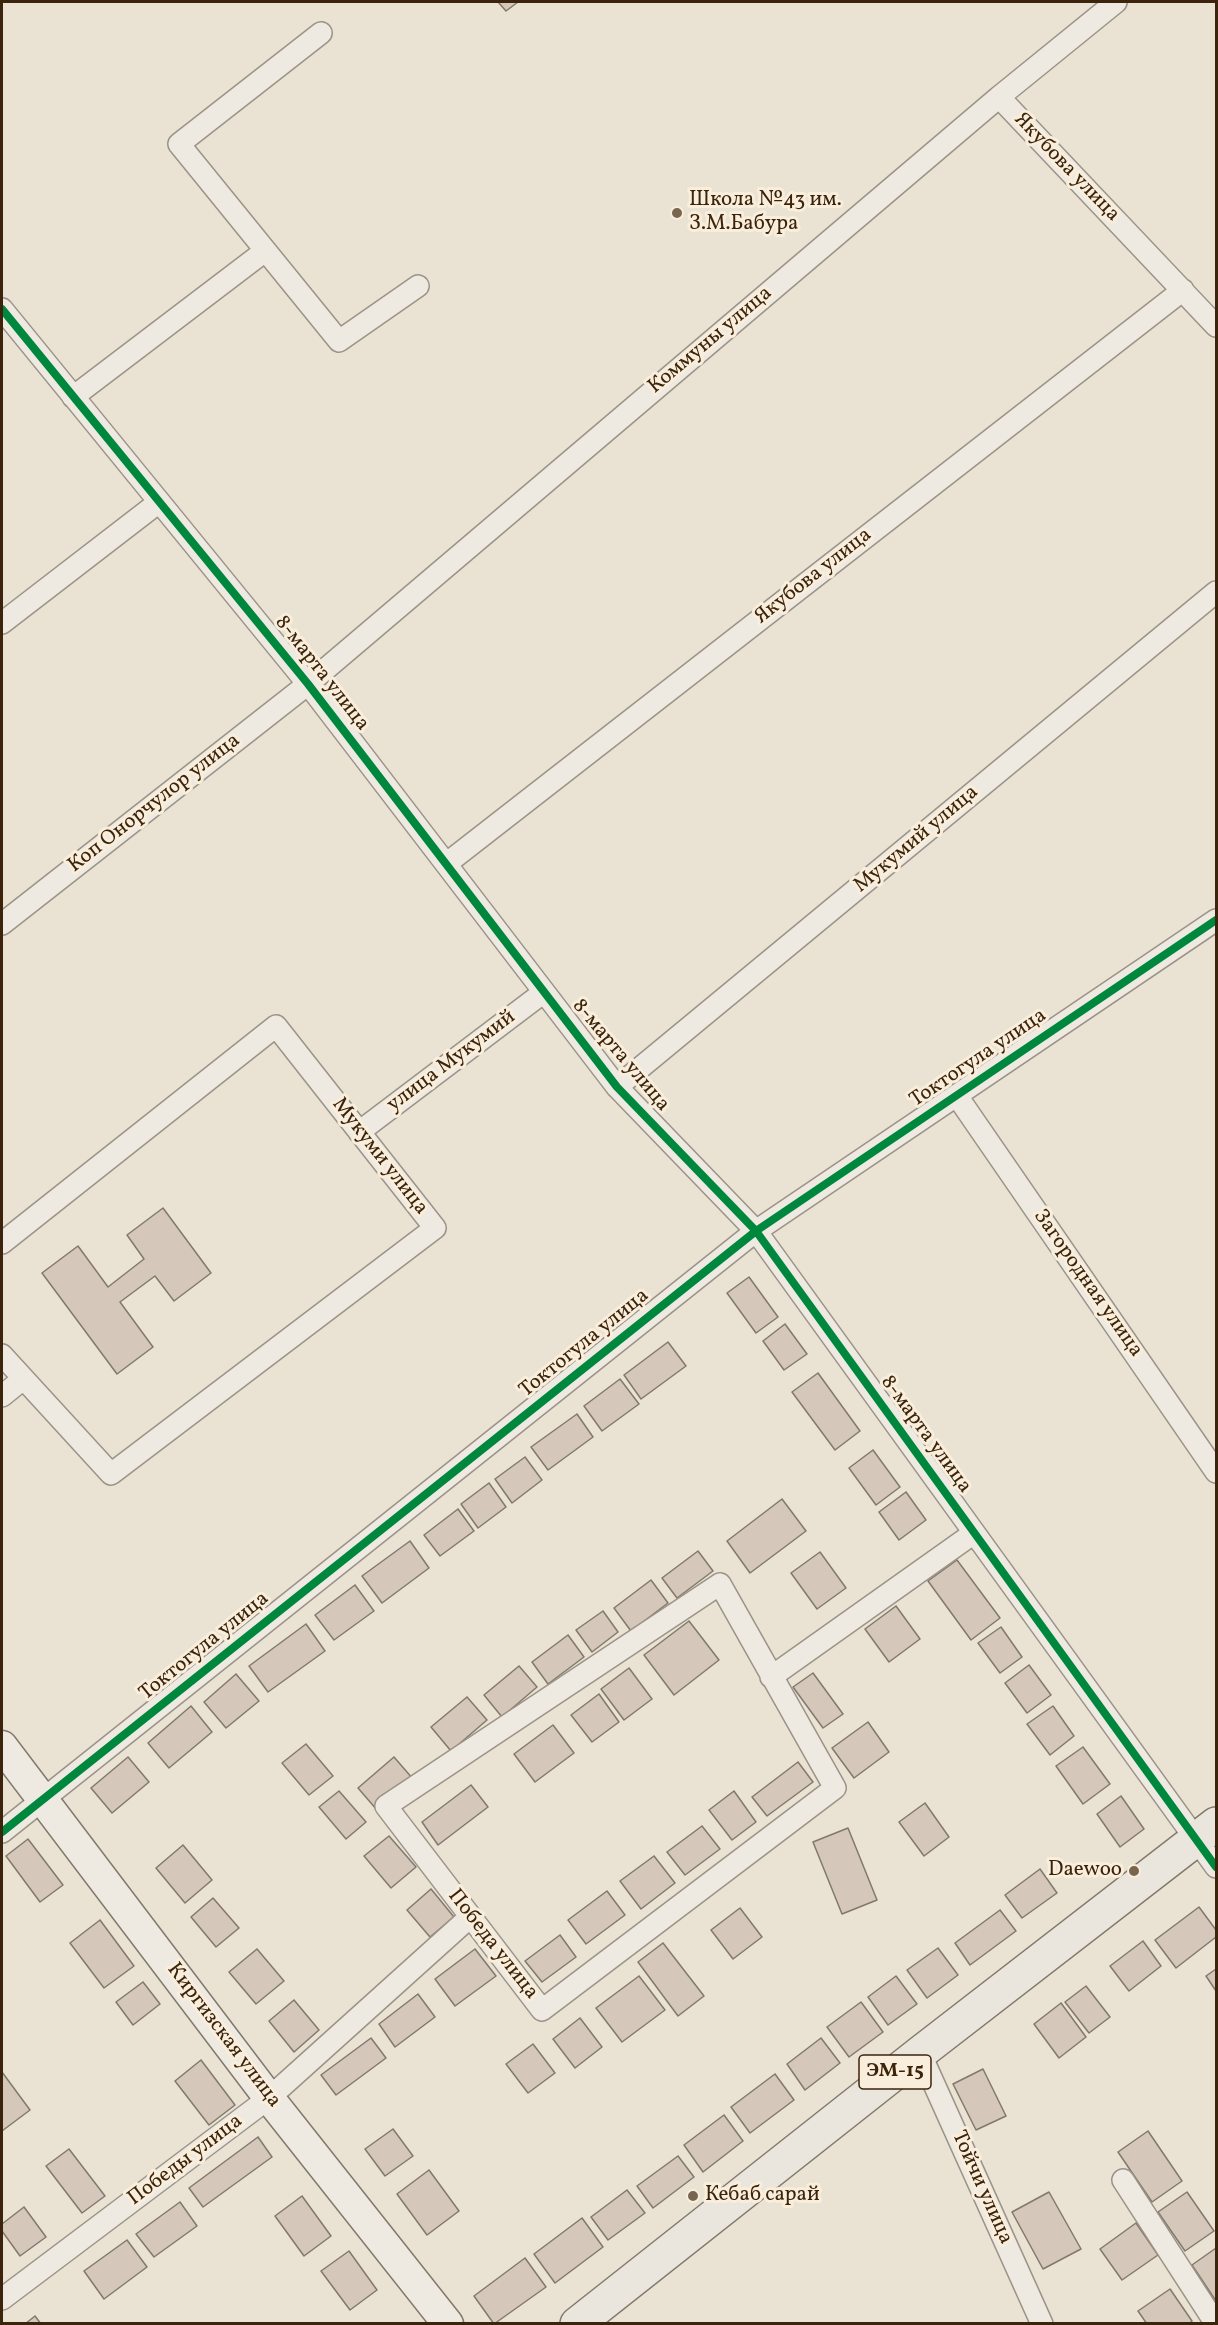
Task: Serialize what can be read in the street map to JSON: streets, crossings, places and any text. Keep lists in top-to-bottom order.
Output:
{
  "streets": {
    "main road": ["ЭМ-15"],
    "street": [
      "Якубова улица",
      "Коммуны улица",
      "8-марта улица",
      "Коп Онорчулор улица",
      "Мукумий улица",
      "Токтогула улица",
      "улица Мукумий",
      "Мукуми улица",
      "Загородная улица",
      "Победа улица",
      "Киргизская улица",
      "Победы улица",
      "Тойчи улица"
    ]
  },
  "crossings": [
    ["Якубова улица", "Коммуны улица"],
    ["Якубова улица", "8-марта улица"],
    ["Коммуны улица", "8-марта улица"],
    ["Коммуны улица", "Коп Онорчулор улица"],
    ["8-марта улица", "Коп Онорчулор улица"],
    ["8-марта улица", "Мукумий улица"],
    ["8-марта улица", "Токтогула улица"],
    ["8-марта улица", "улица Мукумий"],
    ["8-марта улица", "ЭМ-15"],
    ["Токтогула улица", "Загородная улица"],
    ["Токтогула улица", "Киргизская улица"],
    ["улица Мукумий", "Мукуми улица"],
    ["Победа улица", "Победы улица"],
    ["Киргизская улица", "Победы улица"],
    ["ЭМ-15", "Тойчи улица"]
  ],
  "places": ["Школа №43 им. З.М.Бабура", "Daewoo", "Кебаб сарай"]
}
